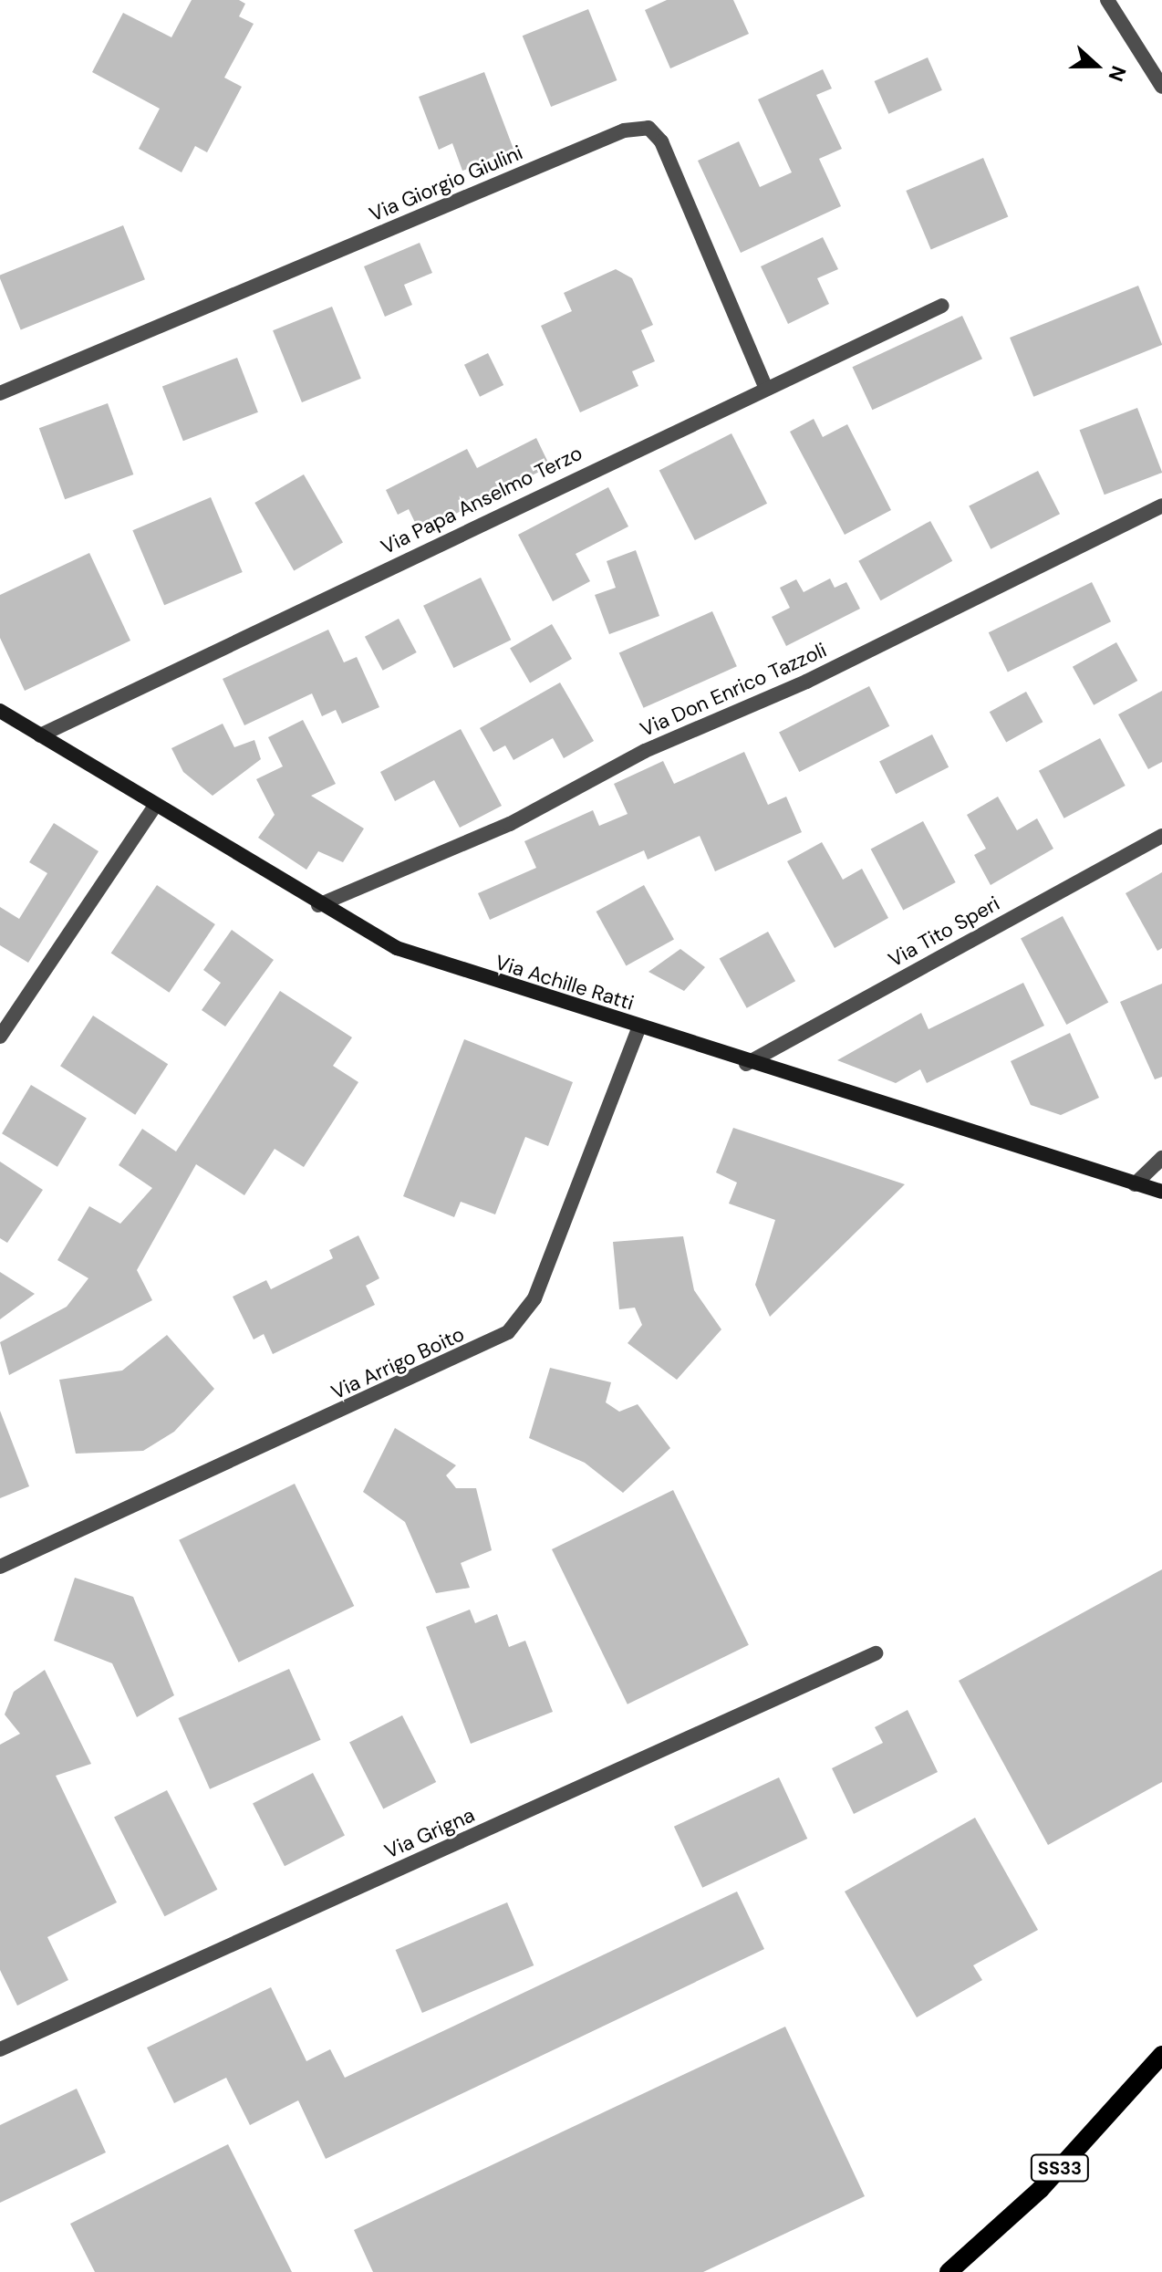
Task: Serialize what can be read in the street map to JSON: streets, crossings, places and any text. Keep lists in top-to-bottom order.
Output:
{
  "streets": {
    "main road": ["SS33"],
    "street": [
      "Via Giorgio Giulini",
      "Via Papa Anselmo Terzo",
      "Via Don Enrico Tazzoli",
      "Via Tito Speri",
      "Via Achille Ratti",
      "Via Arrigo Boito",
      "Via Grigna"
    ]
  },
  "crossings": [
    ["Via Giorgio Giulini", "Via Papa Anselmo Terzo"],
    ["Via Papa Anselmo Terzo", "Via Achille Ratti"],
    ["Via Don Enrico Tazzoli", "Via Achille Ratti"],
    ["Via Tito Speri", "Via Achille Ratti"],
    ["Via Achille Ratti", "Via Arrigo Boito"]
  ],
  "north": "right"
}
